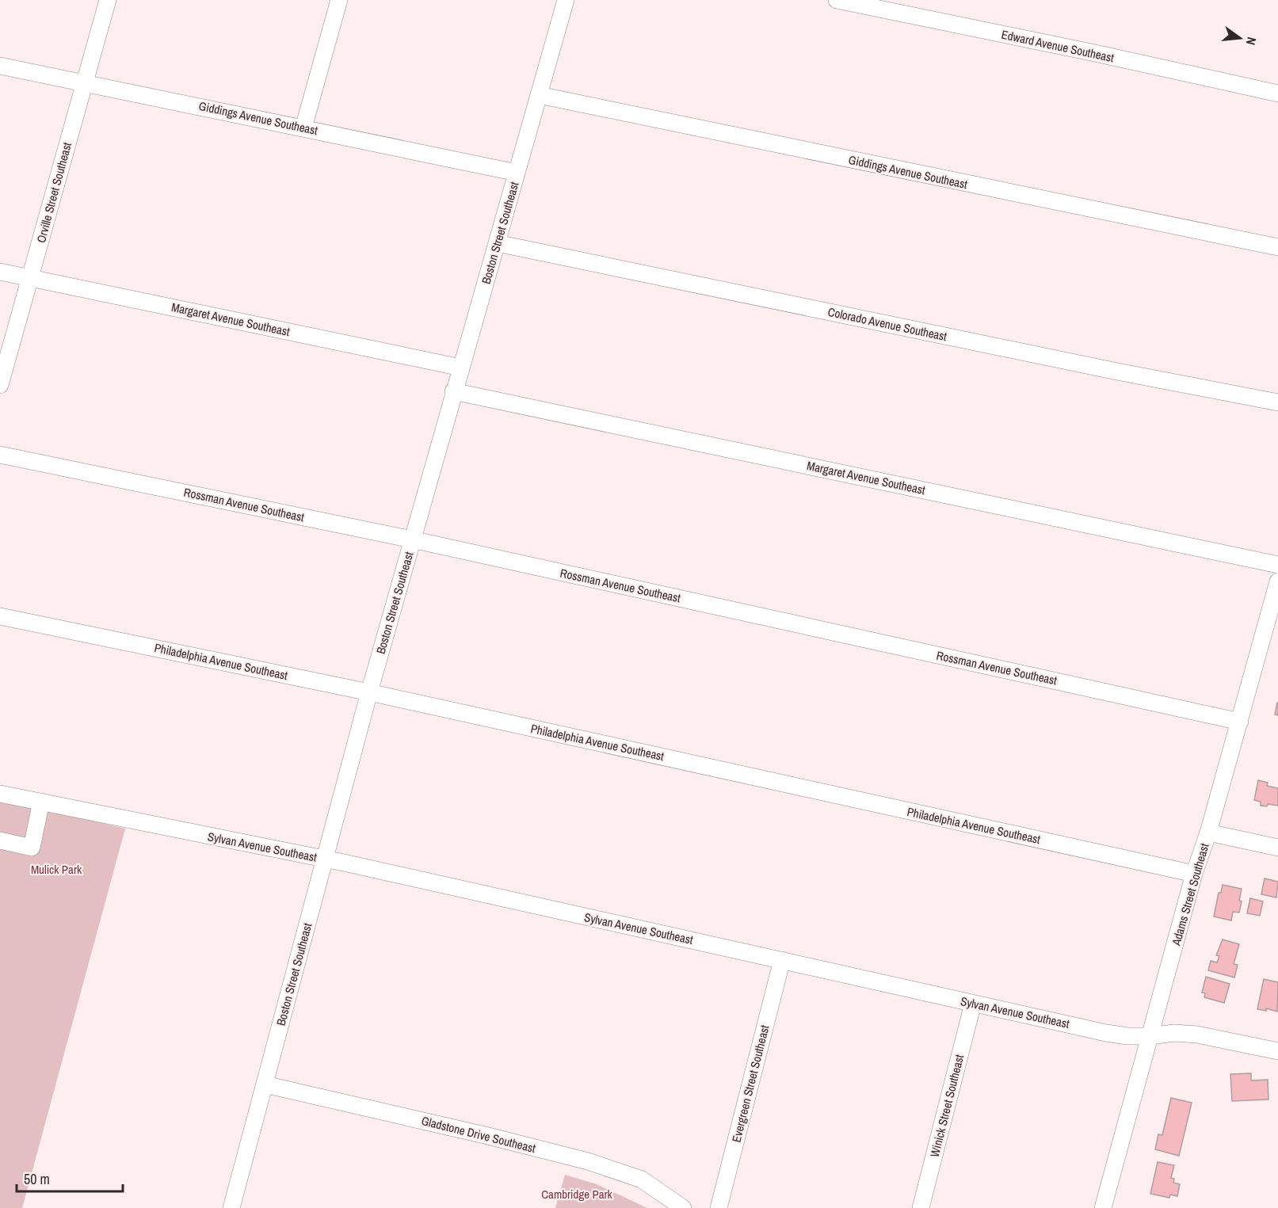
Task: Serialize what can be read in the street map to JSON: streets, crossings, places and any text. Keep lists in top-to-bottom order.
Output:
{
  "streets": {
    "street": [
      "Edward Avenue Southeast",
      "Giddings Avenue Southeast",
      "Orville Street Southeast",
      "Boston Street Southeast",
      "Margaret Avenue Southeast",
      "Colorado Avenue Southeast",
      "Rossman Avenue Southeast",
      "Philadelphia Avenue Southeast",
      "Sylvan Avenue Southeast",
      "Adams Street Southeast",
      "Evergreen Street Southeast",
      "Winick Street Southeast",
      "Gladstone Drive Southeast"
    ]
  },
  "crossings": [
    ["Giddings Avenue Southeast", "Orville Street Southeast"],
    ["Giddings Avenue Southeast", "Boston Street Southeast"],
    ["Orville Street Southeast", "Margaret Avenue Southeast"],
    ["Boston Street Southeast", "Margaret Avenue Southeast"],
    ["Boston Street Southeast", "Colorado Avenue Southeast"],
    ["Boston Street Southeast", "Rossman Avenue Southeast"],
    ["Boston Street Southeast", "Philadelphia Avenue Southeast"],
    ["Boston Street Southeast", "Sylvan Avenue Southeast"],
    ["Boston Street Southeast", "Gladstone Drive Southeast"],
    ["Rossman Avenue Southeast", "Adams Street Southeast"],
    ["Philadelphia Avenue Southeast", "Adams Street Southeast"],
    ["Sylvan Avenue Southeast", "Adams Street Southeast"],
    ["Sylvan Avenue Southeast", "Evergreen Street Southeast"],
    ["Sylvan Avenue Southeast", "Winick Street Southeast"]
  ],
  "parks": ["Mulick Park", "Cambridge Park"],
  "scale_bar": "50 m",
  "north": "right"
}
